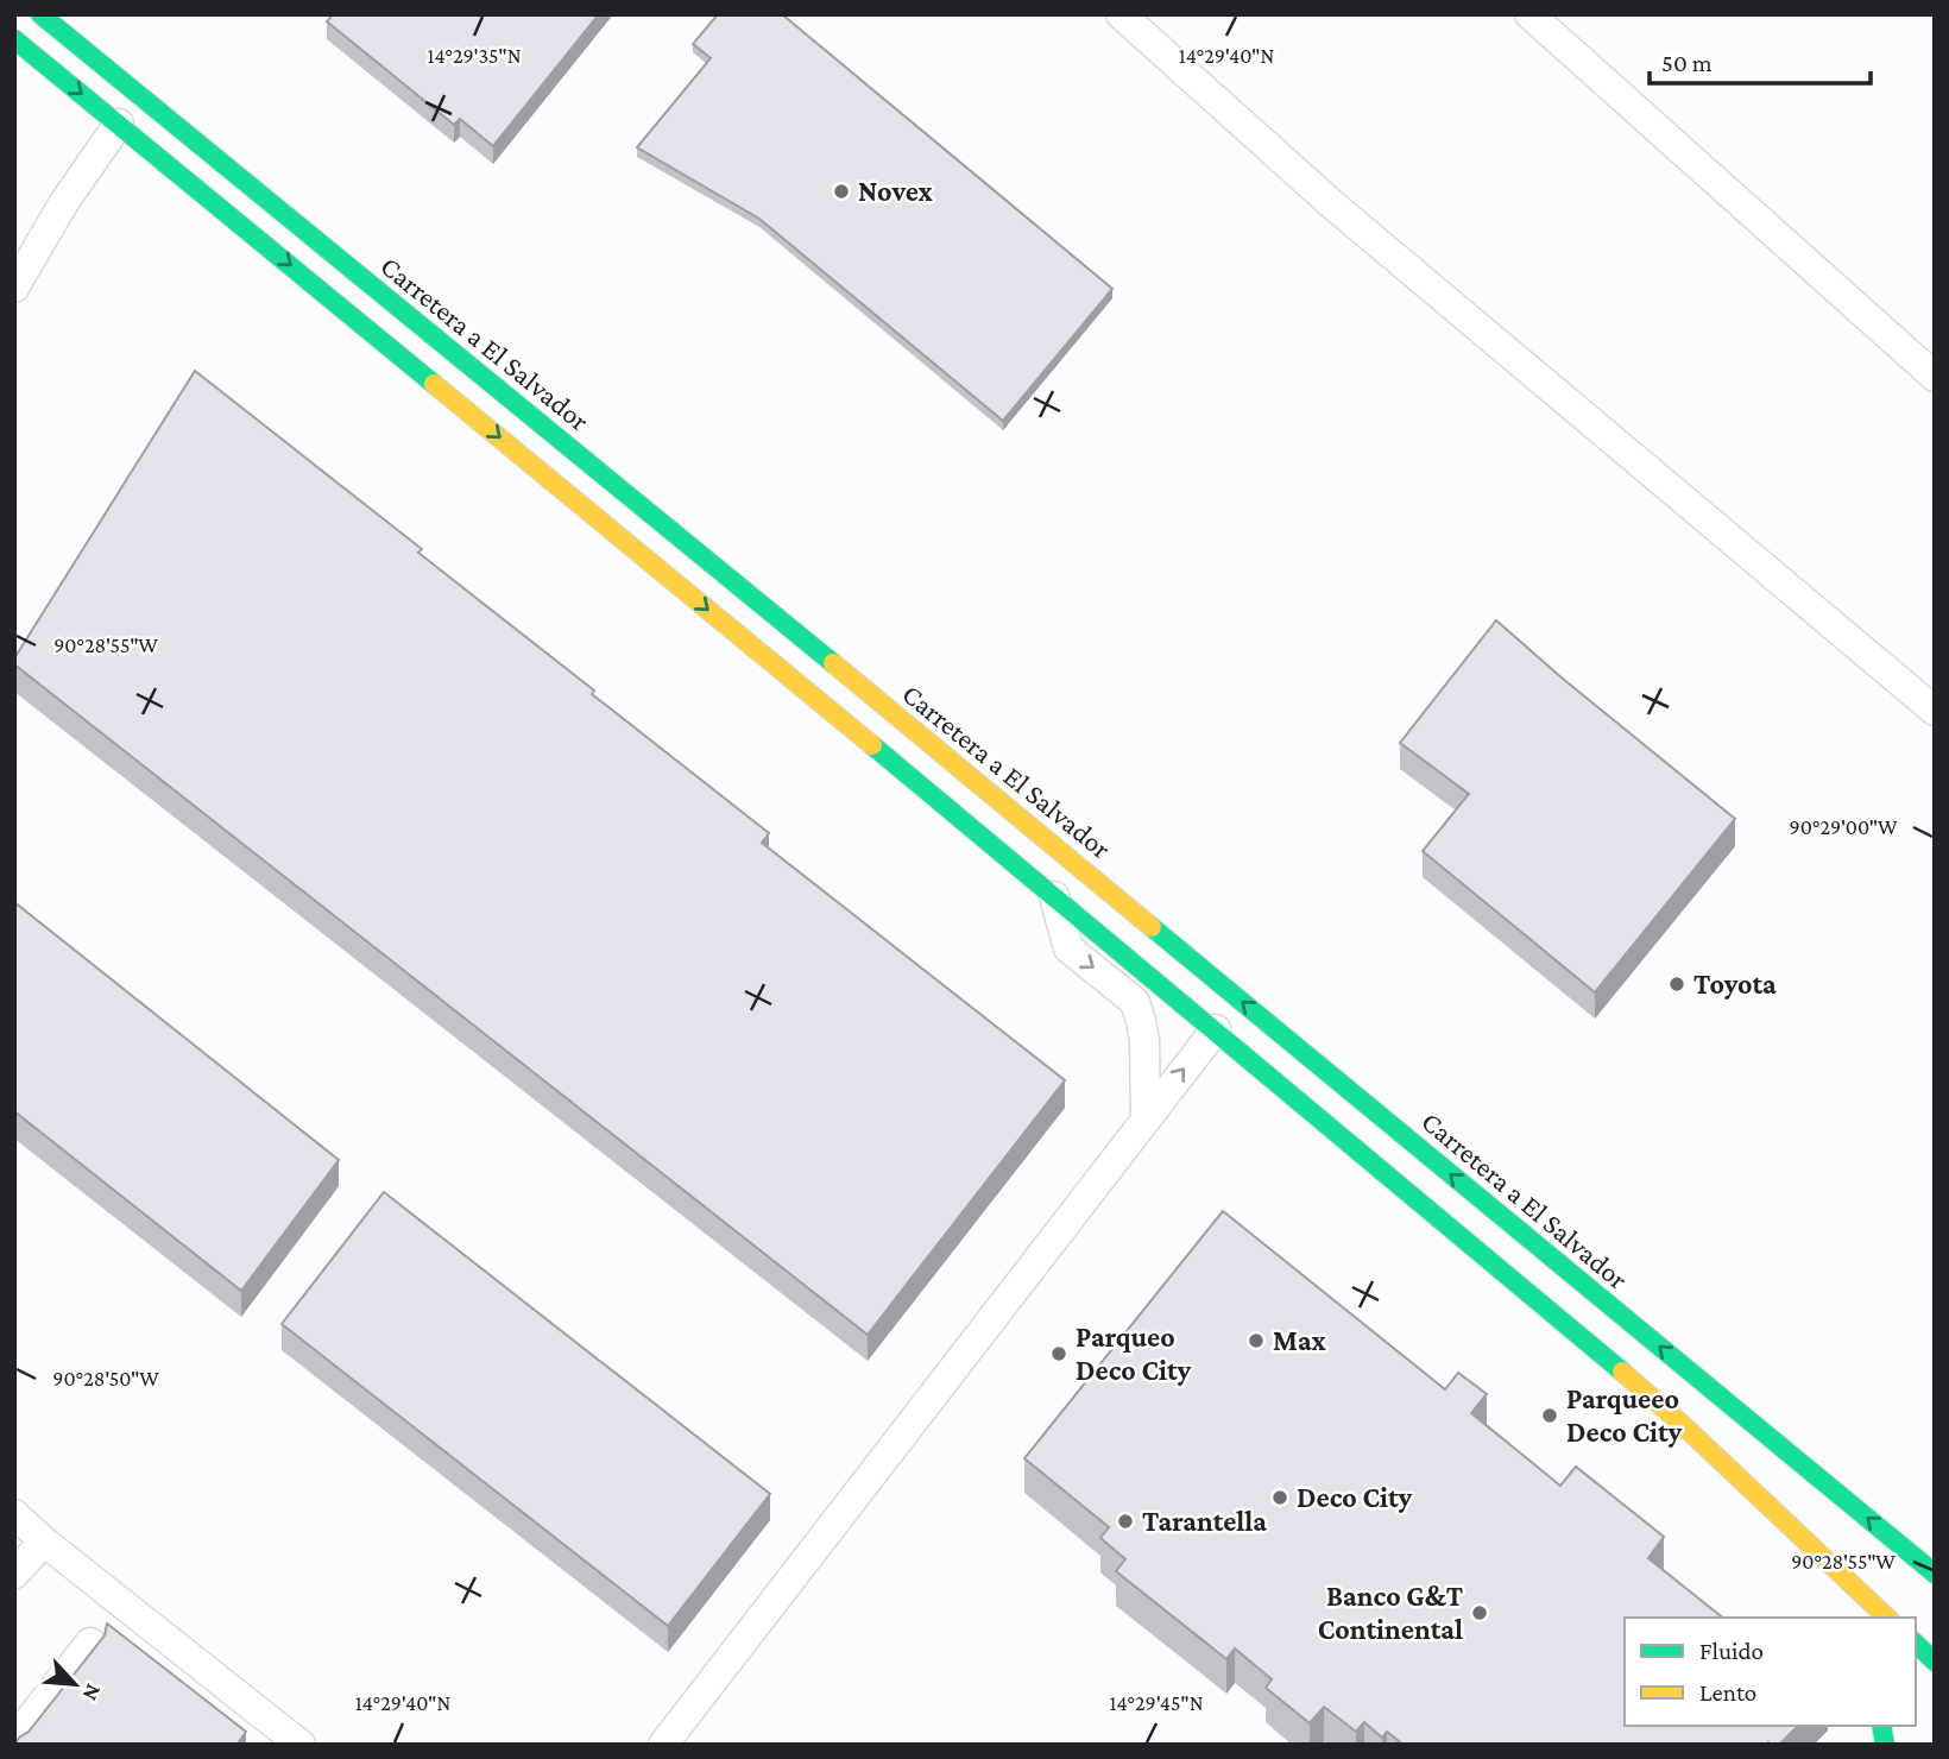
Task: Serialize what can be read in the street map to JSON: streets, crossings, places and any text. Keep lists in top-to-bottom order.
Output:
{
  "streets": {
    "highway": ["Carretera a El Salvador"]
  },
  "places": [
    "Novex",
    "Toyota",
    "Max",
    "Parqueo Deco City",
    "Parqueeo Deco City",
    "Deco City",
    "Tarantella",
    "Banco G&T Continental"
  ],
  "legend": ["Fluido", "Lento"],
  "scale_bar": "50 m",
  "north": "bottom right",
  "coordinates": [
    "14°29'35\"N",
    "14°29'40\"N",
    "90°28'55\"W",
    "90°29'00\"W",
    "90°28'50\"W",
    "14°29'45\"N"
  ]
}
